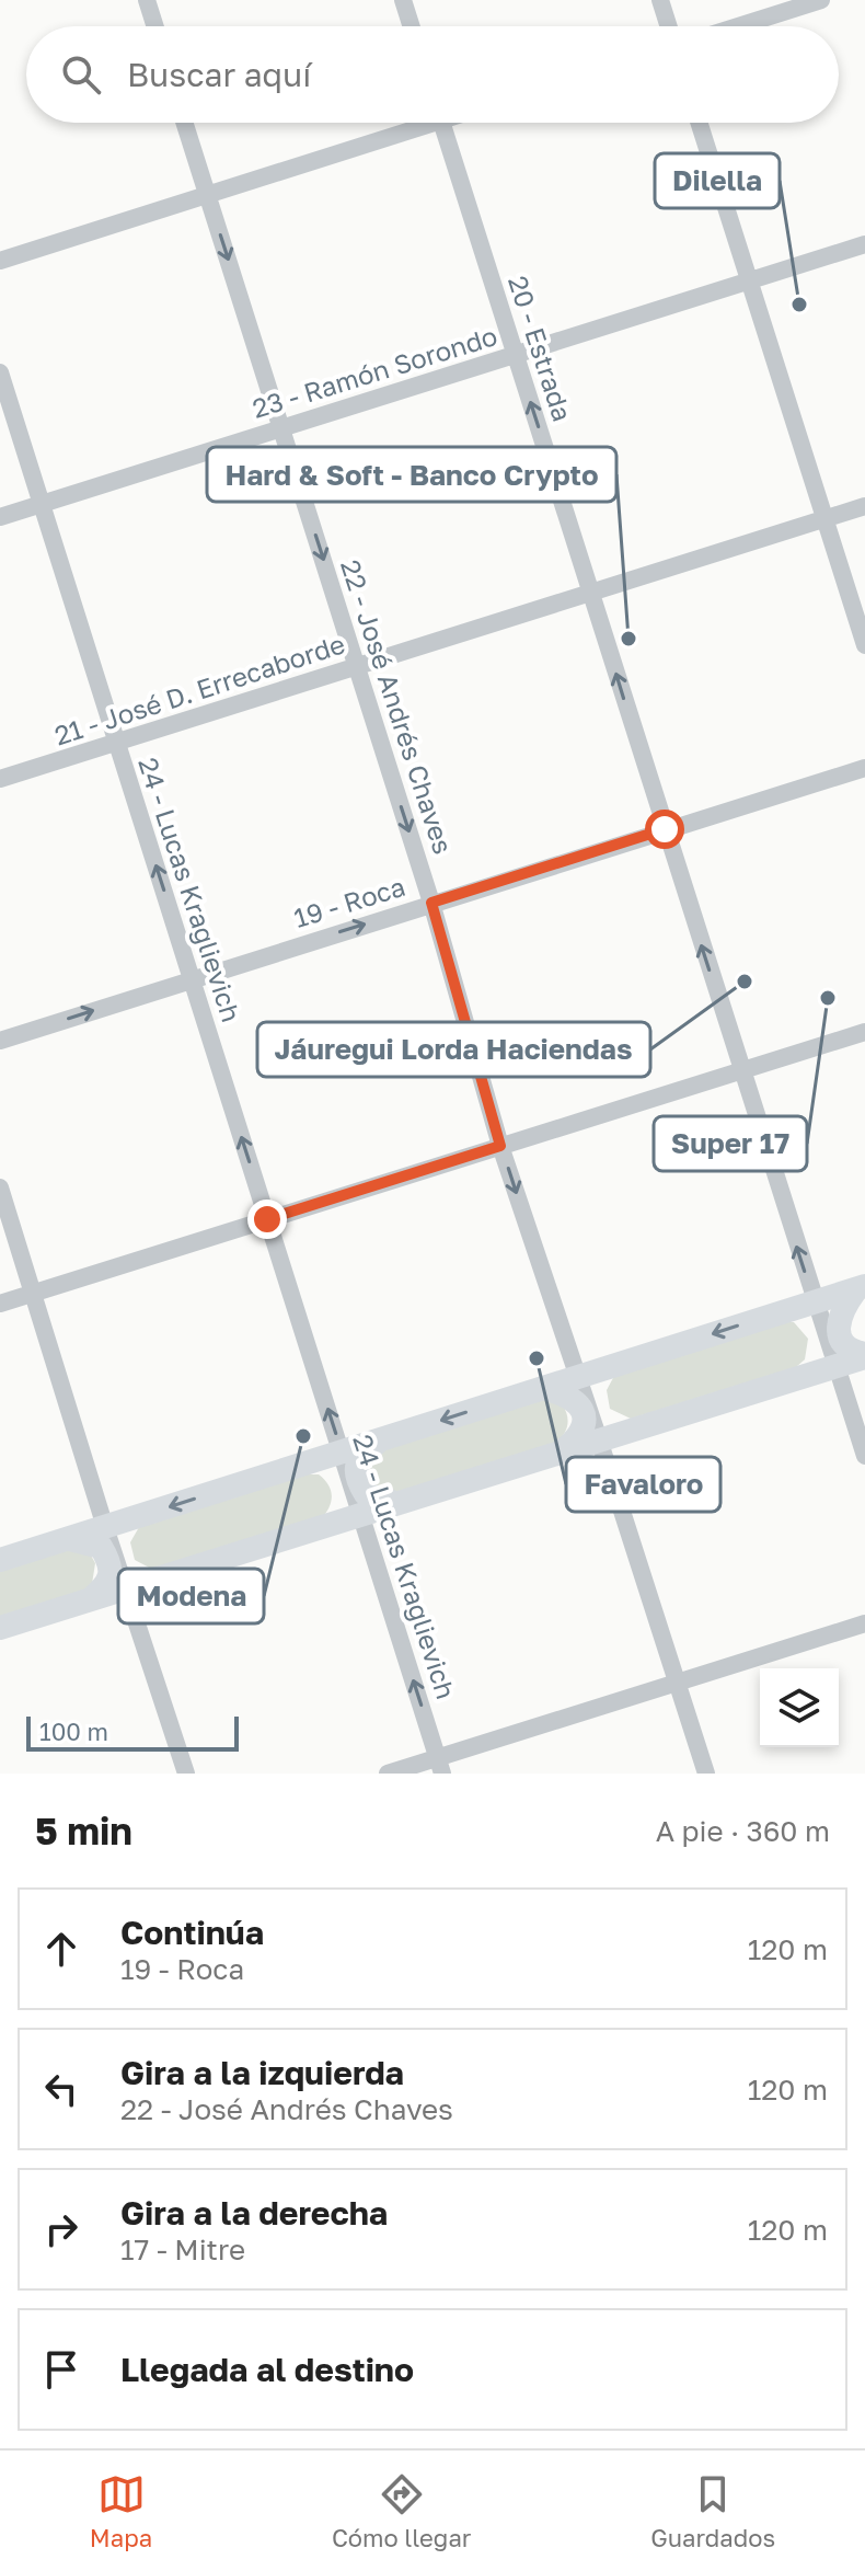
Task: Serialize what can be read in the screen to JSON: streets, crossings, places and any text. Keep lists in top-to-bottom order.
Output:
{
  "streets": {
    "street": [
      "20 - Estrada",
      "23 - Ramón Sorondo",
      "21 - José D. Errecaborde",
      "22 - José Andrés Chaves",
      "24 - Lucas Kraglievich",
      "19 - Roca"
    ]
  },
  "crossings": [
    ["20 - Estrada", "23 - Ramón Sorondo"],
    ["20 - Estrada", "21 - José D. Errecaborde"],
    ["20 - Estrada", "19 - Roca"],
    ["23 - Ramón Sorondo", "22 - José Andrés Chaves"],
    ["23 - Ramón Sorondo", "24 - Lucas Kraglievich"],
    ["21 - José D. Errecaborde", "22 - José Andrés Chaves"],
    ["21 - José D. Errecaborde", "24 - Lucas Kraglievich"],
    ["22 - José Andrés Chaves", "19 - Roca"],
    ["24 - Lucas Kraglievich", "19 - Roca"]
  ],
  "one_way": [
    "20 - Estrada",
    "22 - José Andrés Chaves",
    "24 - Lucas Kraglievich",
    "19 - Roca"
  ],
  "places": [
    "Dilella",
    "Hard & Soft - Banco Crypto",
    "Jáuregui Lorda Haciendas",
    "Super 17",
    "Favaloro",
    "Modena"
  ],
  "scale_bar": "100 m",
  "page": {
    "search": "Buscar aquí",
    "scale": "100 m",
    "heading": ["5 min", "A pie · 360 m"],
    "list": [
      ["Continúa", "19 - Roca", "120 m"],
      ["Gira a la izquierda", "22 - José Andrés Chaves", "120 m"],
      ["Gira a la derecha", "17 - Mitre", "120 m"],
      "Llegada al destino"
    ],
    "nav": ["Mapa", "Cómo llegar", "Guardados"]
  }
}
